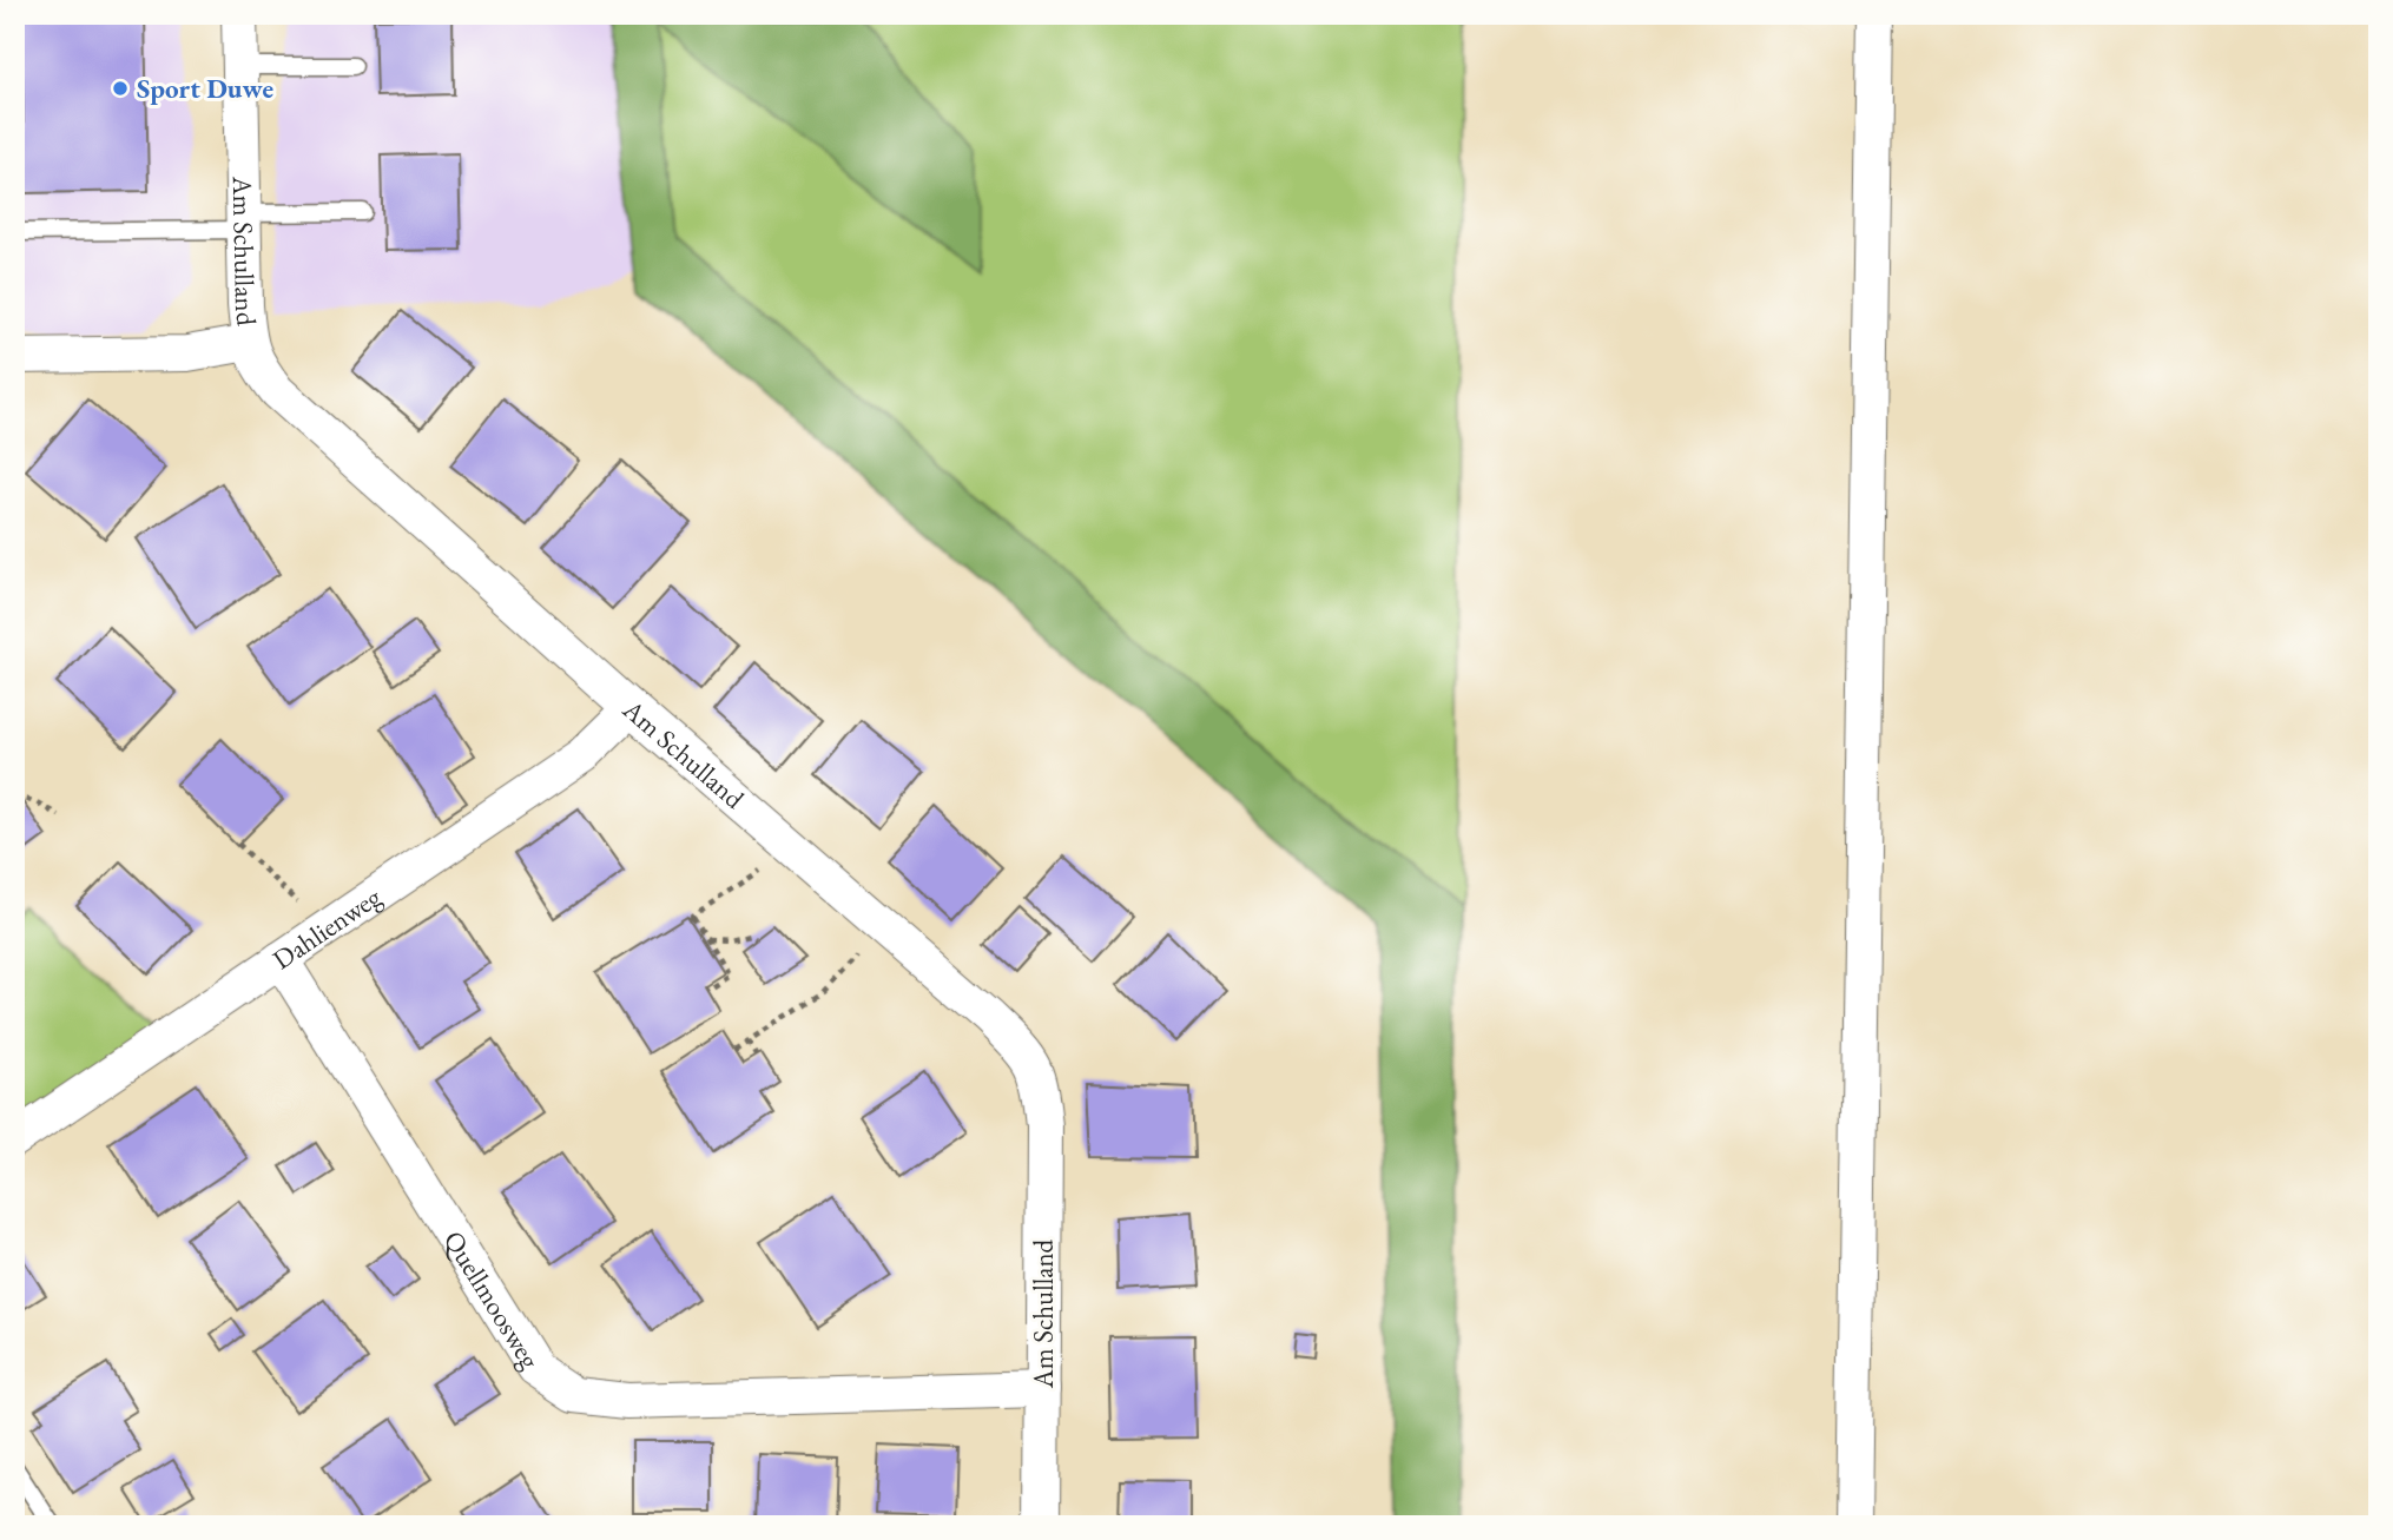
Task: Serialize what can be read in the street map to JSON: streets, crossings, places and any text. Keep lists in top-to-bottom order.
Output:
{
  "streets": {
    "street": ["Am Schulland", "Dahlienweg", "Quellmoosweg"]
  },
  "crossings": [
    ["Am Schulland", "Dahlienweg"],
    ["Am Schulland", "Quellmoosweg"],
    ["Dahlienweg", "Quellmoosweg"]
  ],
  "places": ["Sport Duwe"]
}
